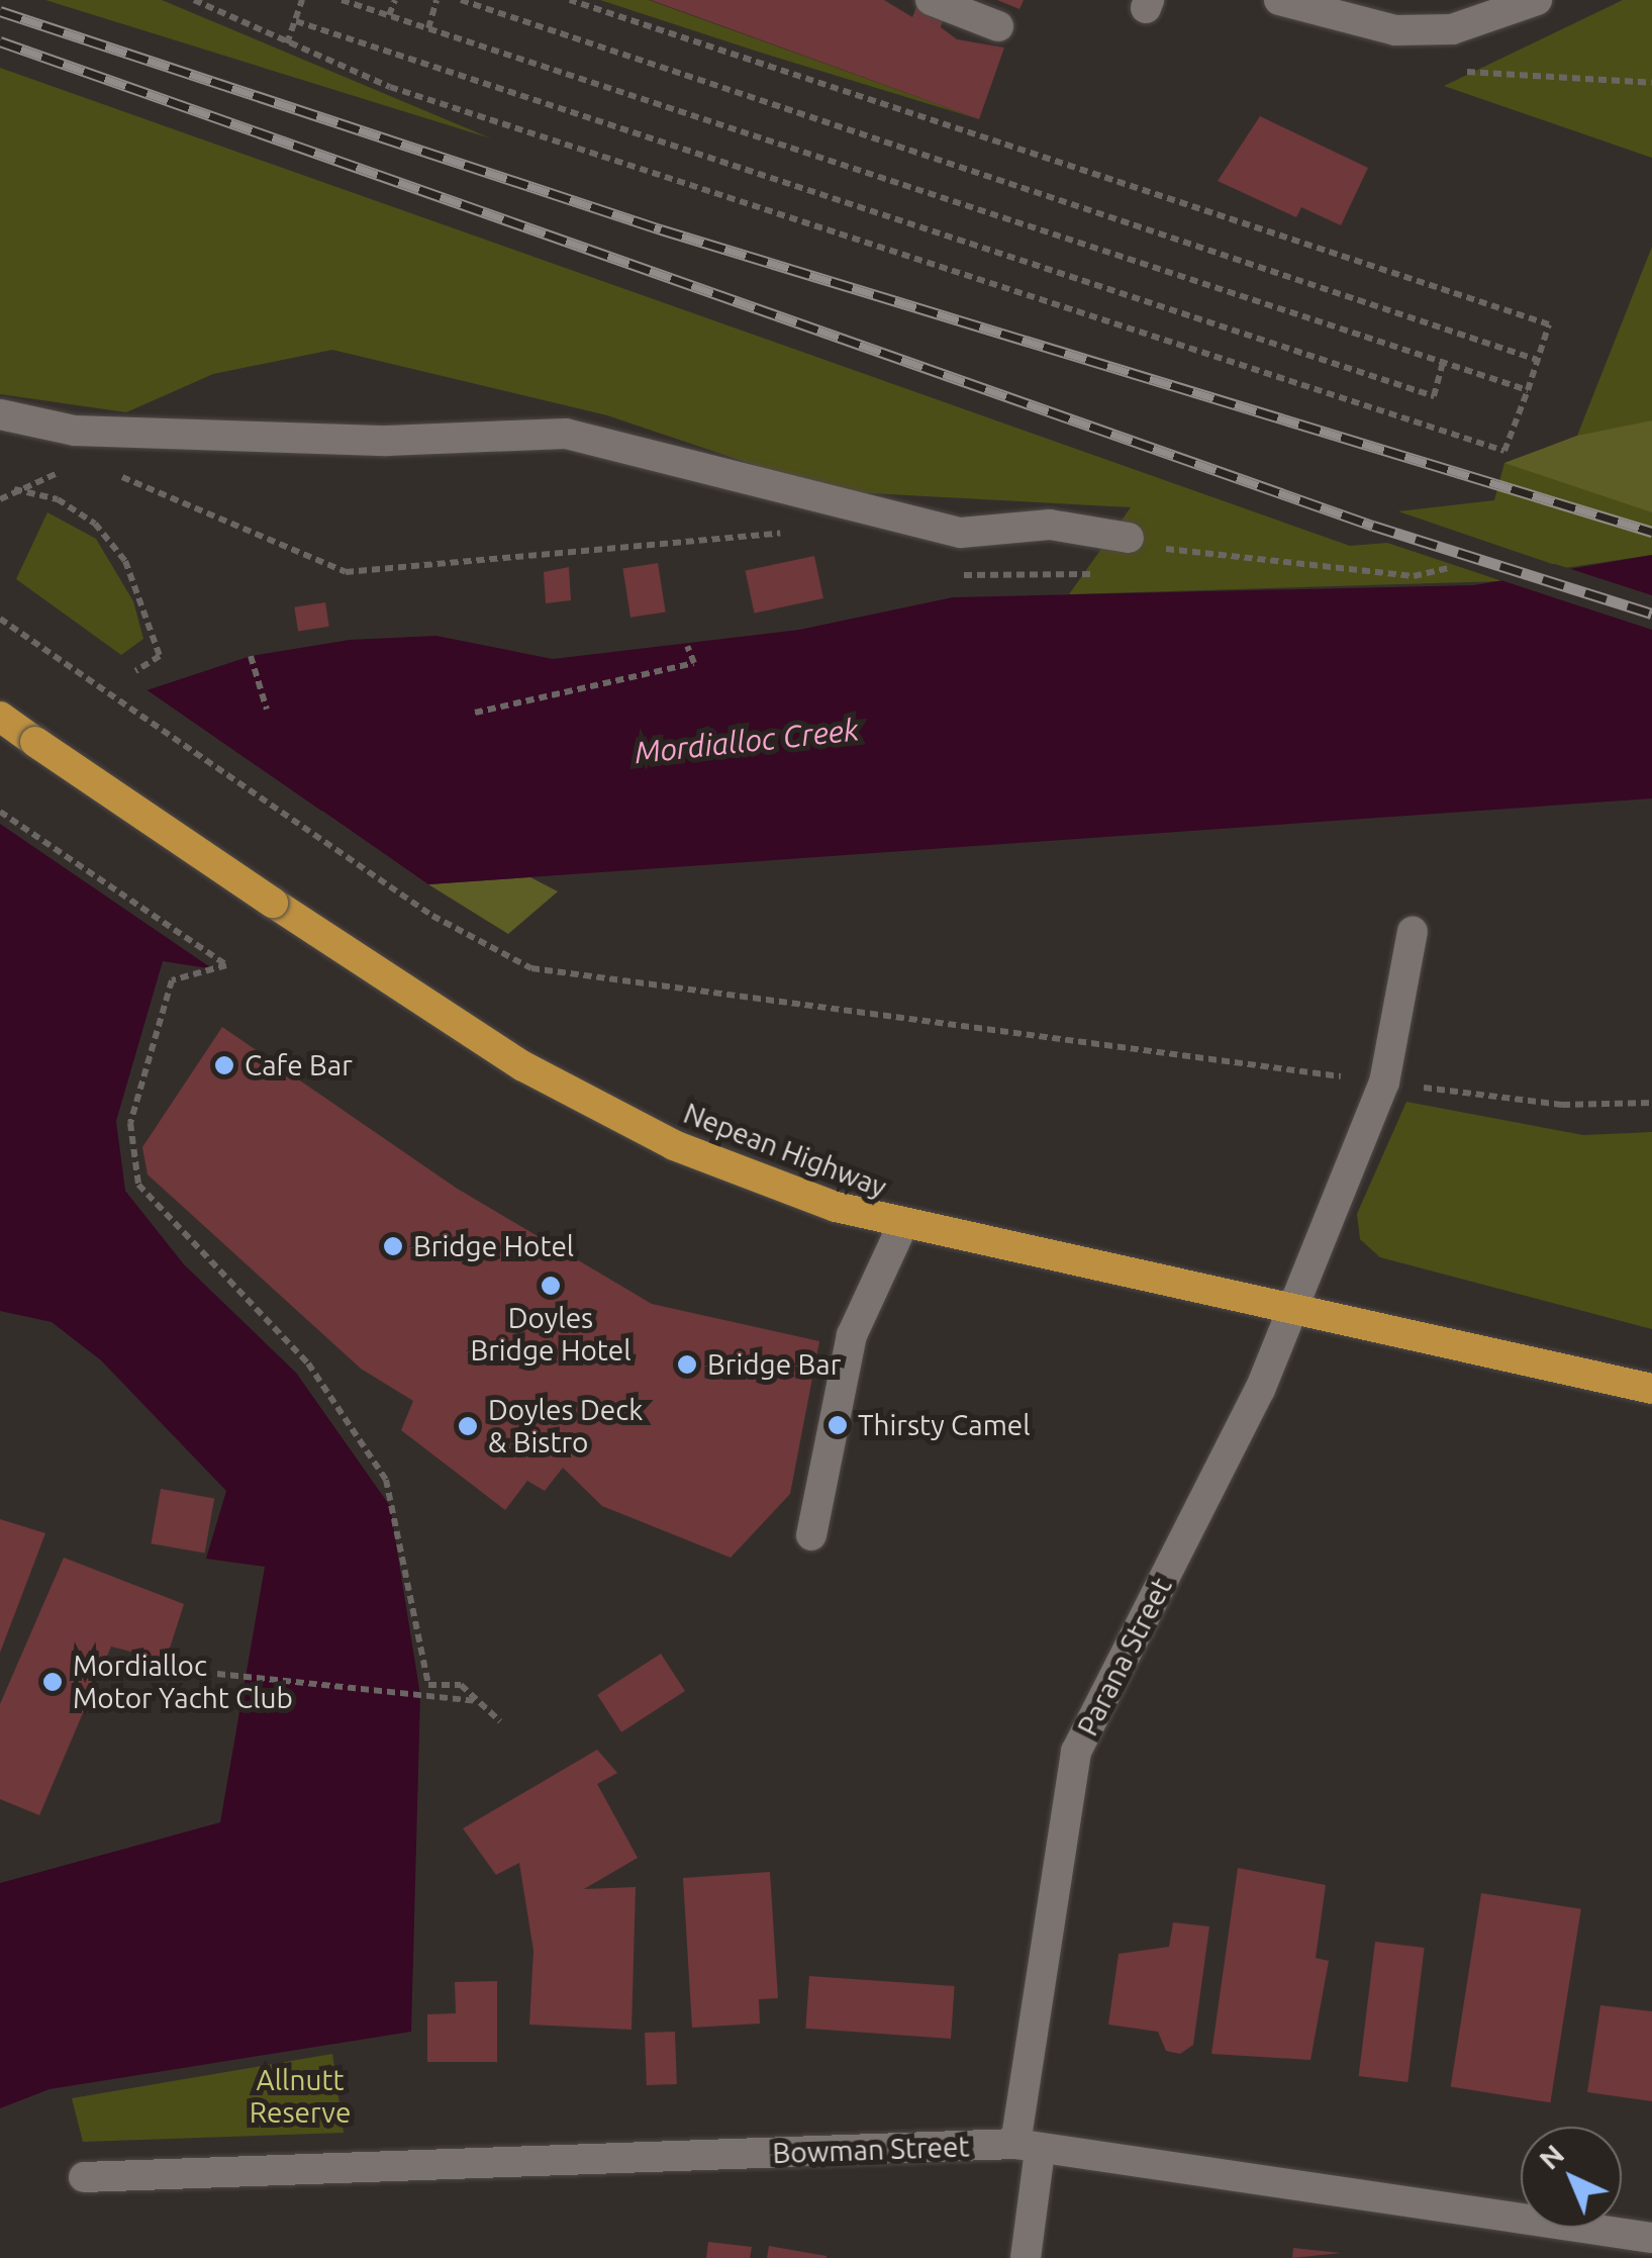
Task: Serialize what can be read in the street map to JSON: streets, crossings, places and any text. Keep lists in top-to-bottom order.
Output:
{
  "streets": {
    "highway": ["Nepean Highway"],
    "street": ["Parana Street", "Bowman Street"]
  },
  "crossings": [
    ["Nepean Highway", "Parana Street"],
    ["Parana Street", "Bowman Street"]
  ],
  "water": ["Mordialloc Creek"],
  "parks": ["Allnutt Reserve"],
  "places": [
    "Cafe Bar",
    "Bridge Hotel",
    "Doyles Bridge Hotel",
    "Bridge Bar",
    "Thirsty Camel",
    "Doyles Deck & Bistro",
    "Mordialloc Motor Yacht Club"
  ],
  "north": "top left"
}
